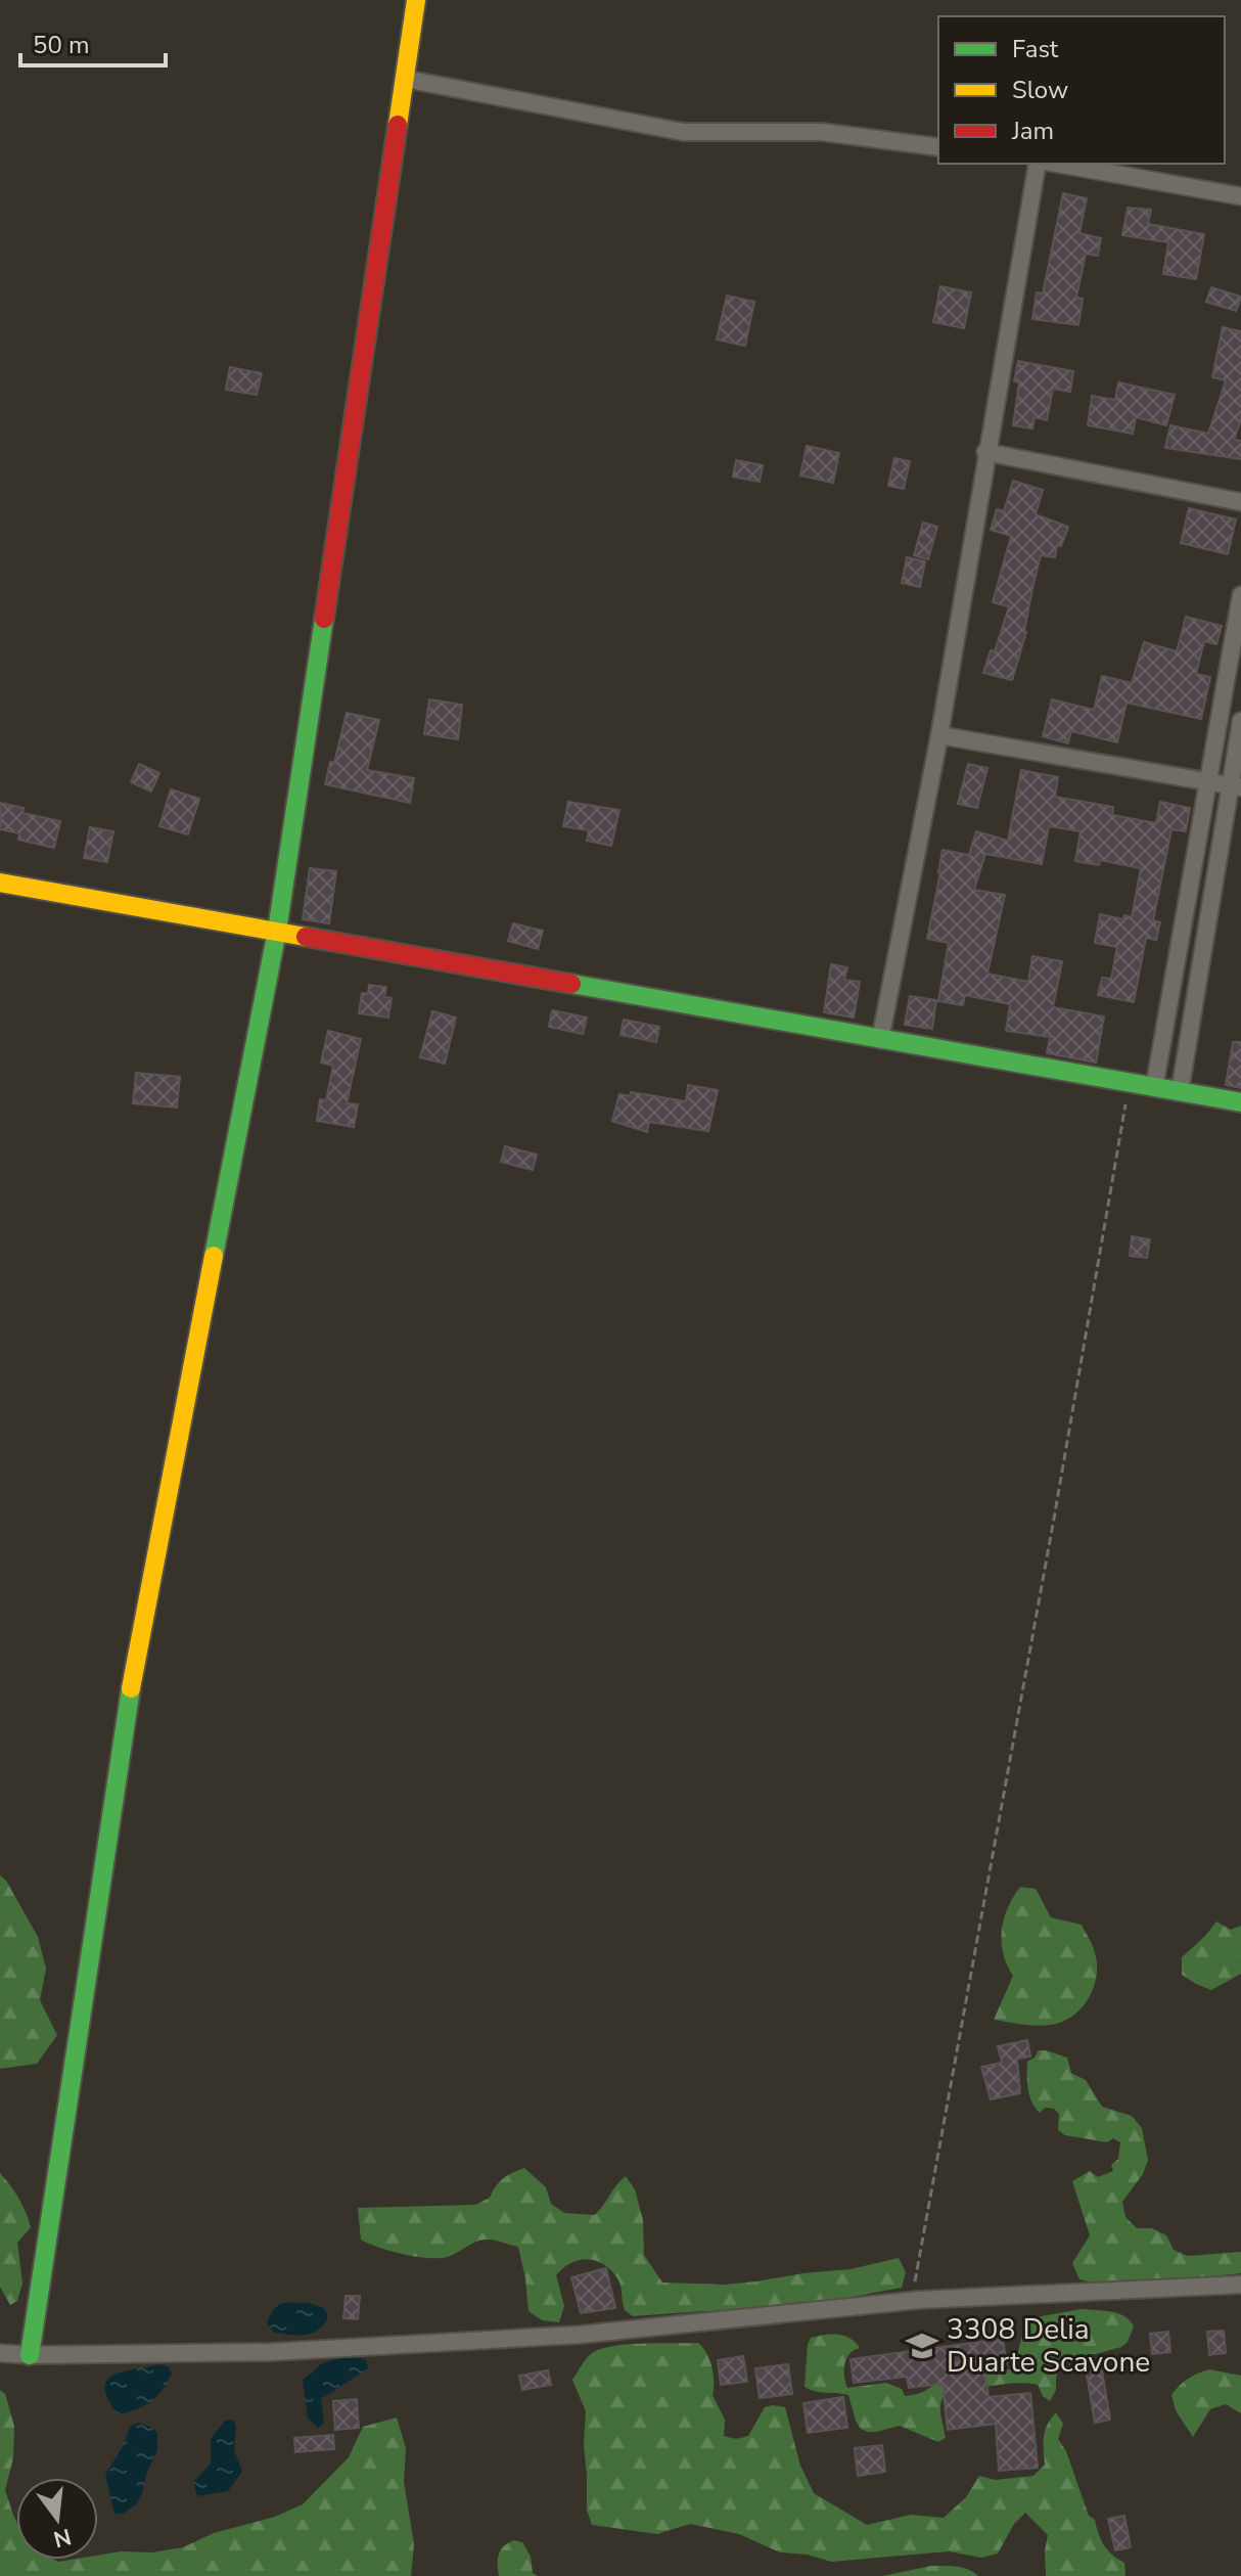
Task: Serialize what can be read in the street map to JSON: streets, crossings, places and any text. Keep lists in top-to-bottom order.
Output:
{
  "places": {
    "school or university": ["3308 Delia Duarte Scavone"]
  },
  "legend": ["Fast", "Slow", "Jam"],
  "scale_bar": "50 m",
  "north": "bottom"
}
